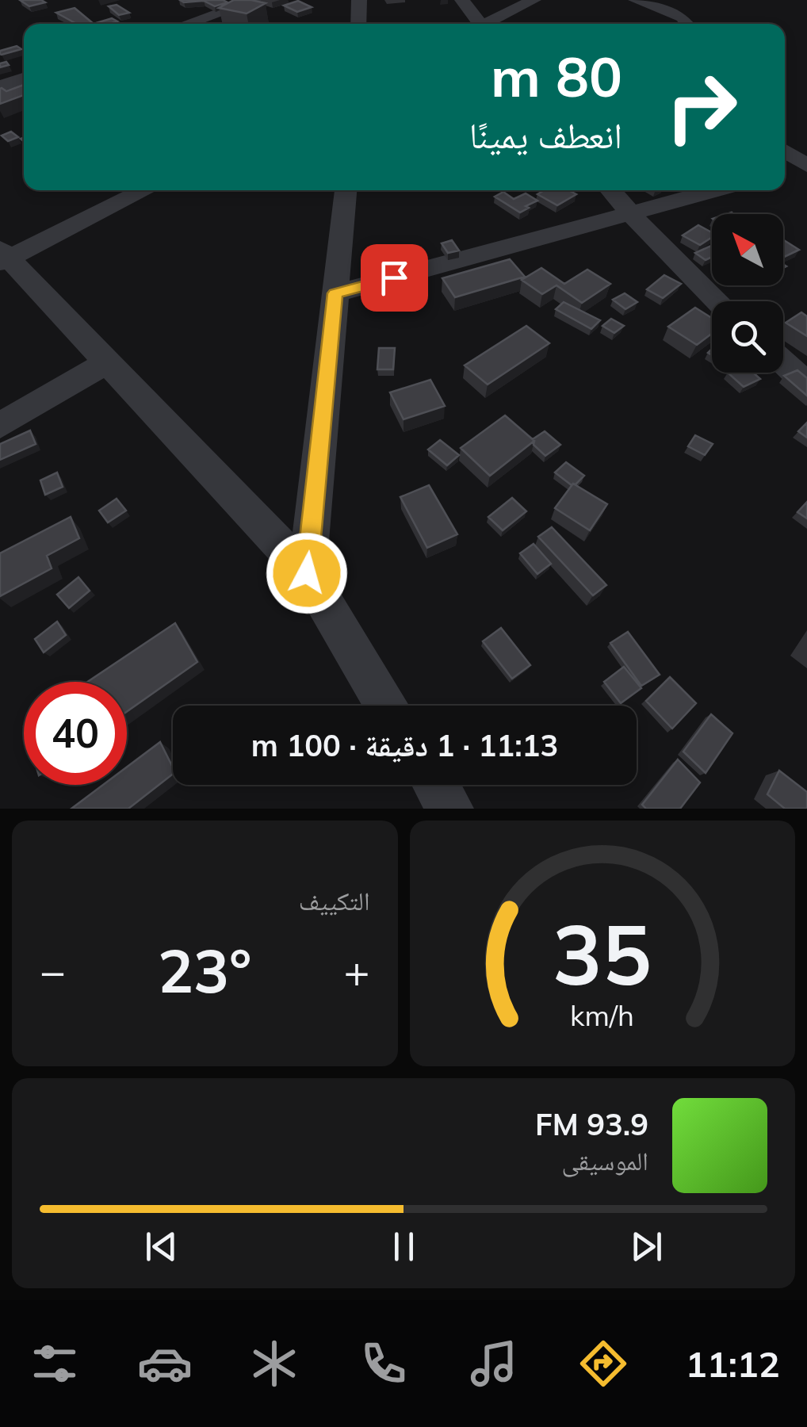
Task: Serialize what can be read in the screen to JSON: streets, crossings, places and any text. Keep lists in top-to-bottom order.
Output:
{
  "north": "top left",
  "page": {
    "turn": ["80 m", "انعطف يمينًا"],
    "limit": "40",
    "trip": "11:13 · 1 دقيقة · 100 m",
    "tile": "التكييف",
    "heat": ["−", "23°", "+"],
    "song": ["93.9 FM", "الموسيقى"],
    "tabs": "11:12",
    "gauge": ["35", "km/h"]
  }
}
